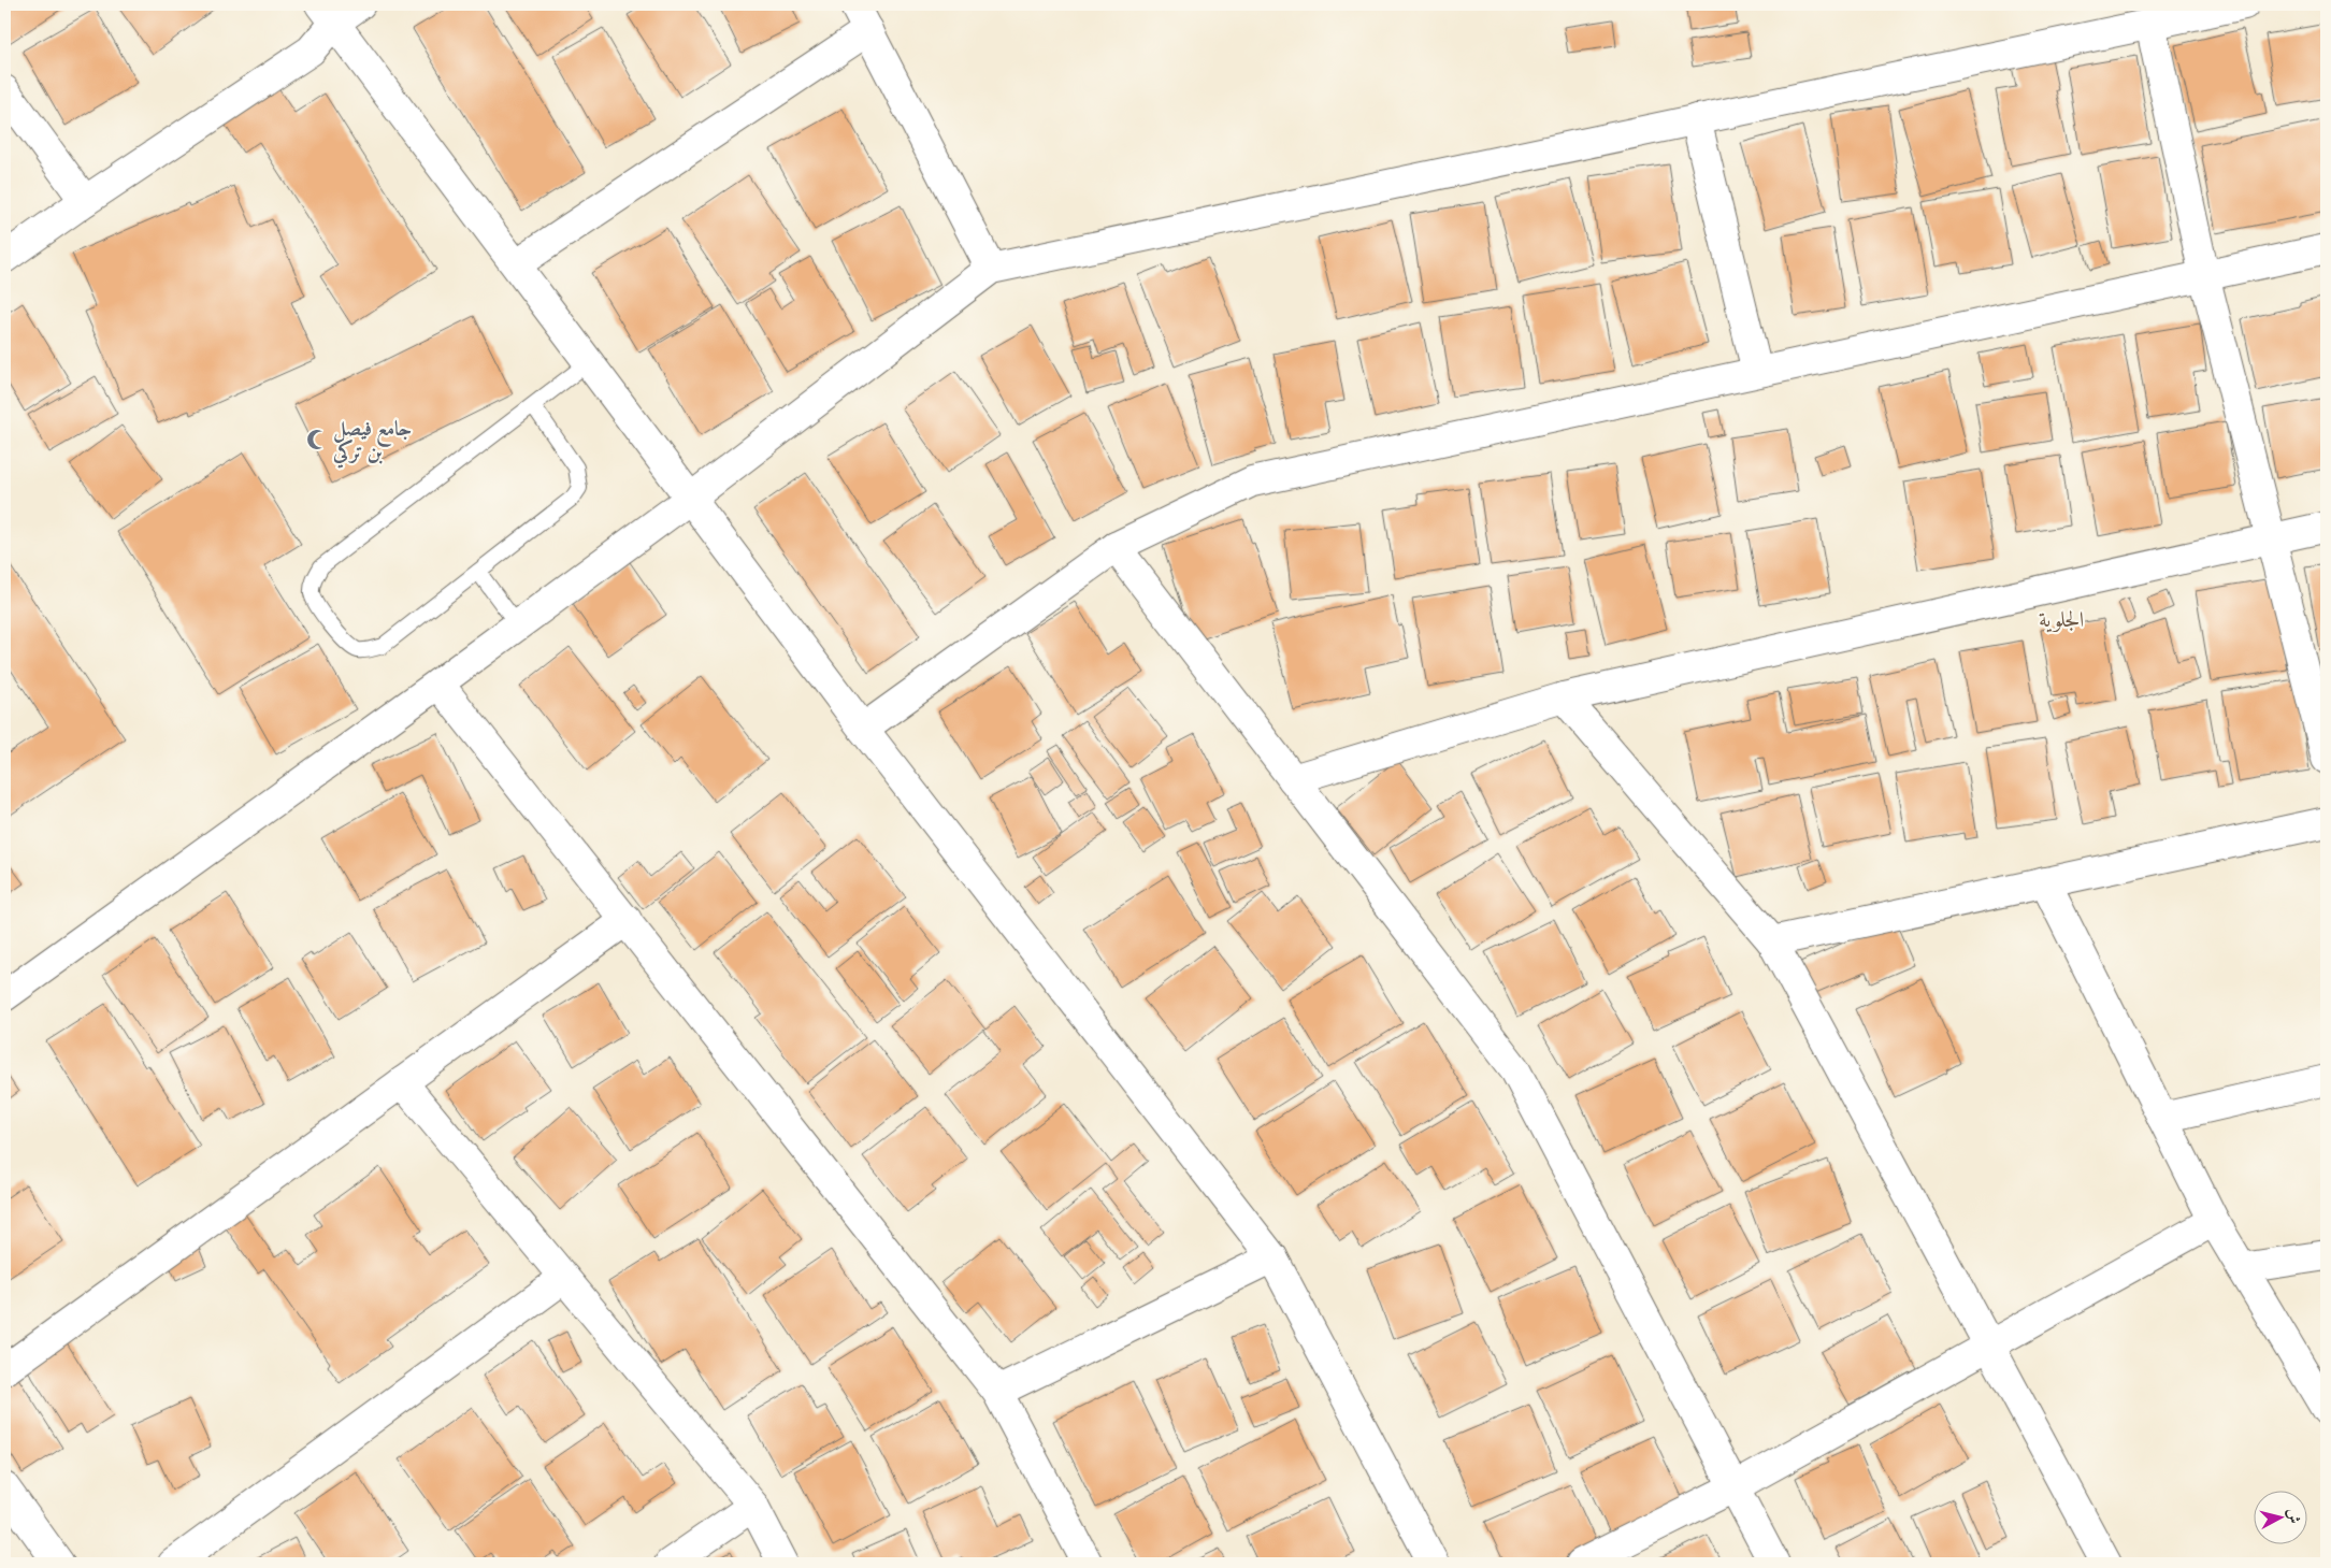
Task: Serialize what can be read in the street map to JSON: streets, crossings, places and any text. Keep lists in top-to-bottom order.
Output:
{
  "districts": ["الجلوية"],
  "places": {
    "mosque": ["جامع فيصل بن تركي"]
  },
  "north": "right"
}
